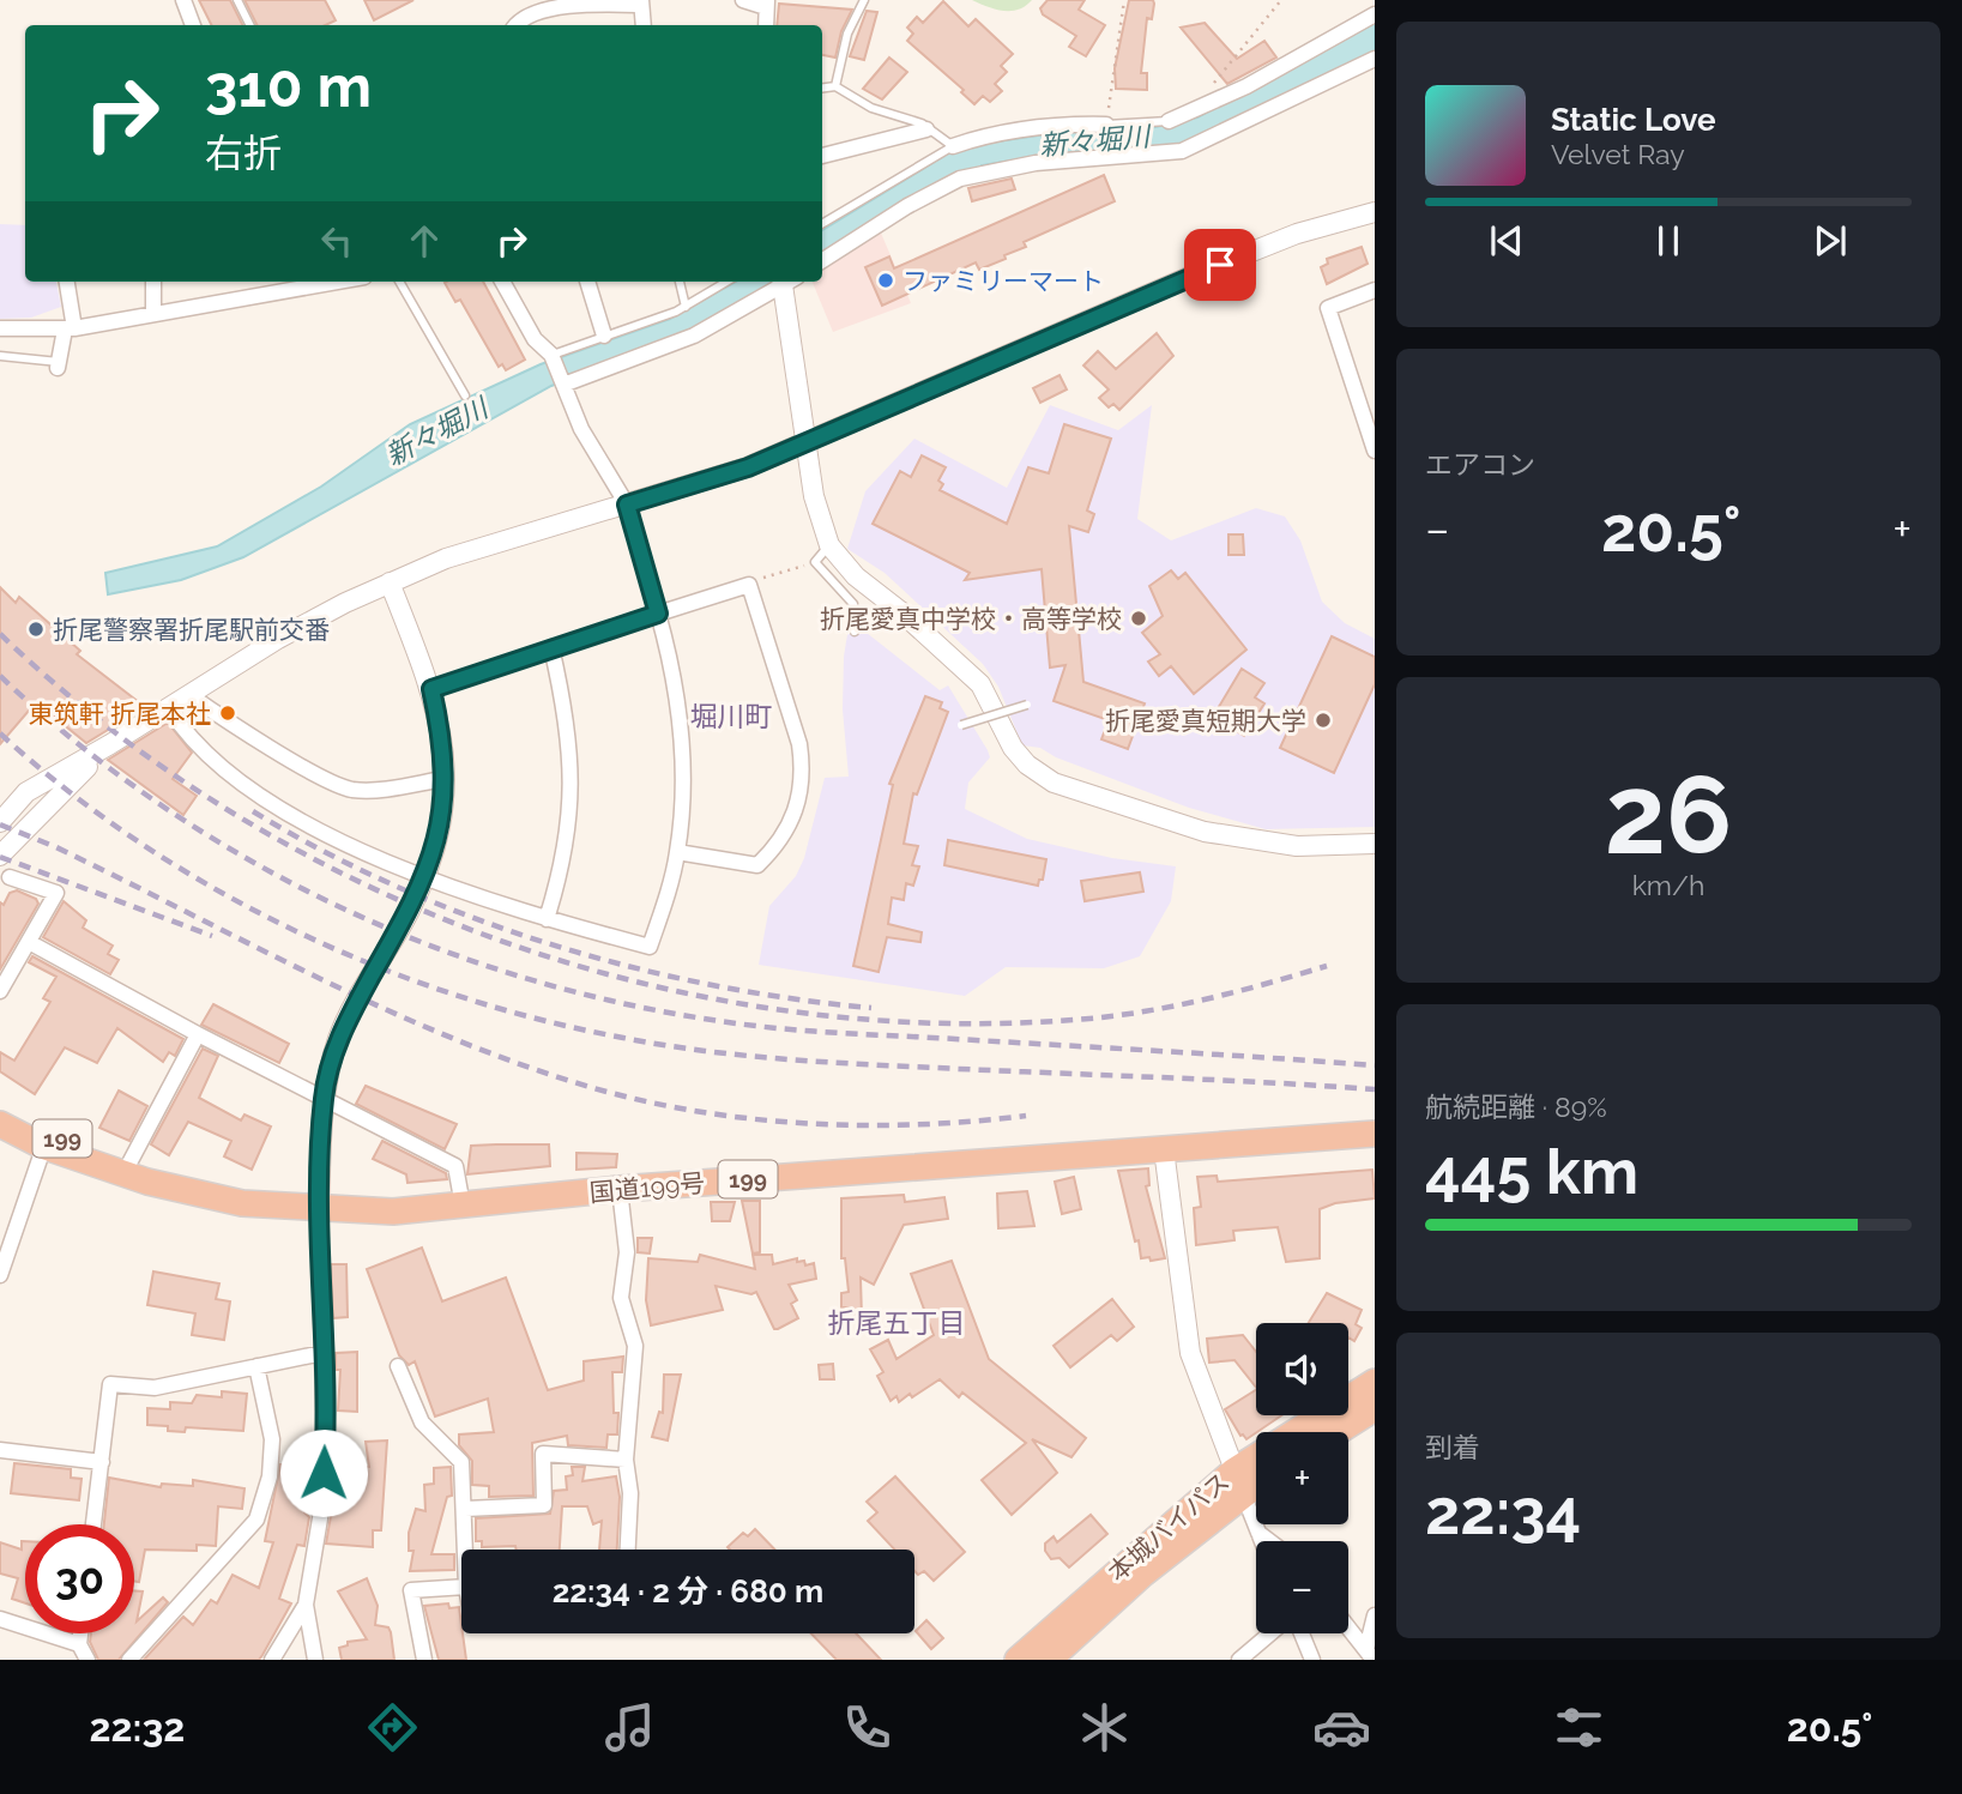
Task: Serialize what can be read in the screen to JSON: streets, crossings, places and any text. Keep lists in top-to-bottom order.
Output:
{
  "streets": {
    "highway": ["199", "国道199号", "本城バイパス"]
  },
  "districts": ["堀川町", "折尾五丁目"],
  "water": ["新々堀川"],
  "places": [
    "ファミリーマート",
    "折尾愛真中学校・高等学校",
    "折尾警察署折尾駅前交番",
    "東筑軒 折尾本社",
    "折尾愛真短期大学"
  ],
  "page": {
    "turn": ["310 m", "右折"],
    "song": ["Static Love", "Velvet Ray"],
    "tile": [
      "エアコン",
      ["26", "km/h"],
      ["航続距離 · 89%", "445 km"],
      ["到着", "22:34"]
    ],
    "heat": ["−", "20.5°", "+"],
    "map_buttons": ["+", "−"],
    "limit": "30",
    "trip": "22:34 · 2 分 · 680 m",
    "tabs": ["22:32", "20.5°"]
  }
}
